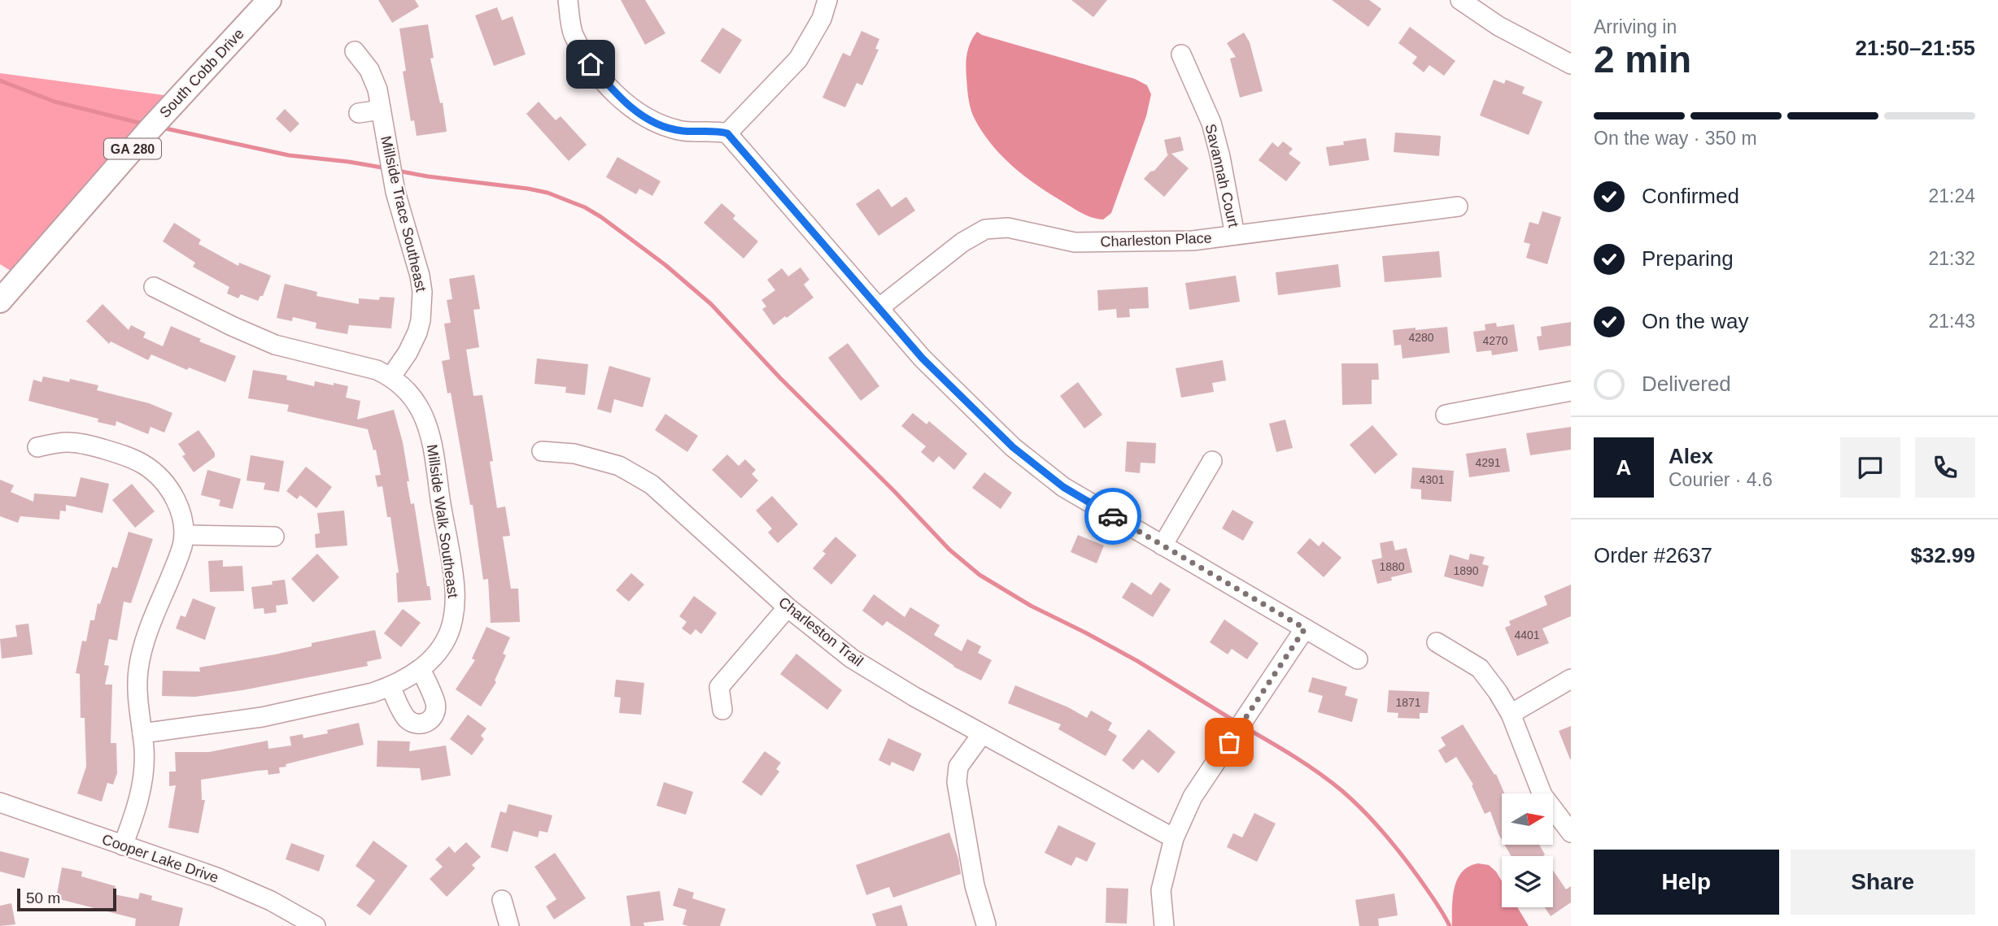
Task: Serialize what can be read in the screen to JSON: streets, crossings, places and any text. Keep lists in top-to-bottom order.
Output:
{
  "streets": {
    "main road": ["South Cobb Drive", "GA 280"],
    "street": [
      "Savannah Court",
      "Millside Trace Southeast",
      "Charleston Place",
      "Millside Walk Southeast",
      "Charleston Trail",
      "Cooper Lake Drive"
    ]
  },
  "crossings": [
    ["Savannah Court", "Charleston Place"],
    ["Millside Trace Southeast", "Millside Walk Southeast"]
  ],
  "house_numbers": [
    "4280",
    "4270",
    "4291",
    "4301",
    "1880",
    "1890",
    "4401",
    "1871"
  ],
  "scale_bar": "50 m",
  "north": "right",
  "page": {
    "heading": ["2 min", "Arriving in", "21:50–21:55"],
    "panel": [
      "Alex",
      "Courier · 4.6",
      "Order #2637",
      "$32.99"
    ],
    "bar": "On the way · 350 m",
    "list": [
      ["Confirmed", "21:24"],
      ["Preparing", "21:32"],
      ["On the way", "21:43"],
      "Delivered"
    ],
    "round": "A",
    "buttons": ["Help", "Share"],
    "scale": "50 m"
  }
}
